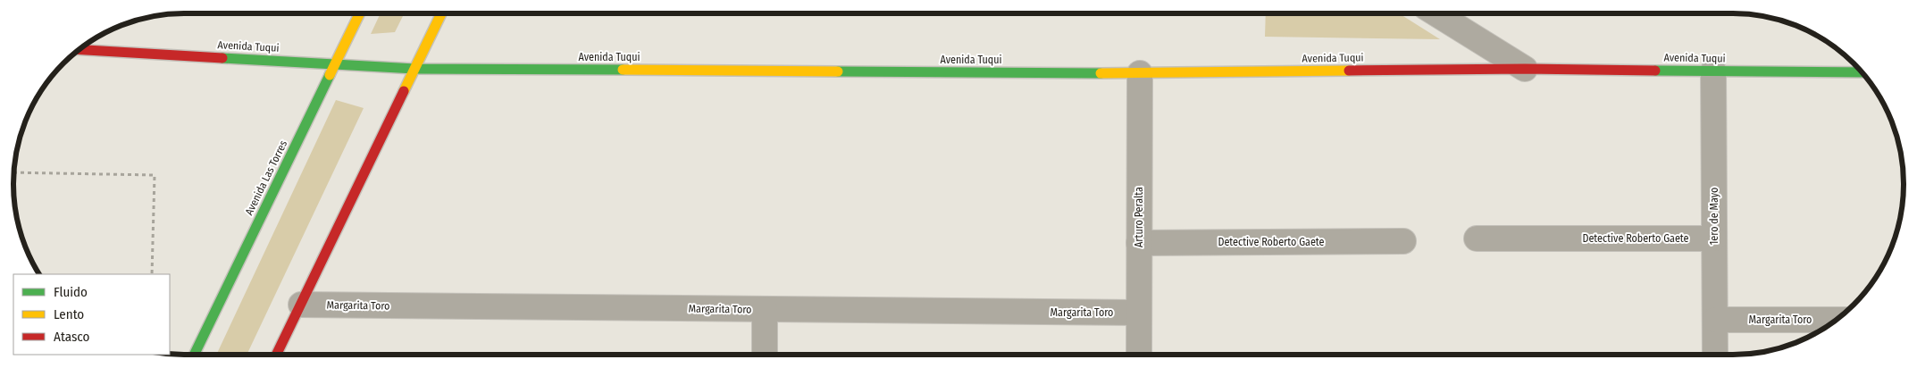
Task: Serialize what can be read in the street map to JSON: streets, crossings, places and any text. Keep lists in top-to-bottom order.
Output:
{
  "streets": {
    "street": [
      "Avenida Tuqui",
      "Avenida Las Torres",
      "1ero de Mayo",
      "Arturo Peralta",
      "Detective Roberto Gaete",
      "Margarita Toro"
    ]
  },
  "crossings": [
    ["Avenida Tuqui", "Avenida Las Torres"],
    ["Avenida Tuqui", "1ero de Mayo"],
    ["Avenida Tuqui", "Arturo Peralta"],
    ["1ero de Mayo", "Detective Roberto Gaete"],
    ["1ero de Mayo", "Margarita Toro"],
    ["Arturo Peralta", "Detective Roberto Gaete"],
    ["Arturo Peralta", "Margarita Toro"]
  ],
  "legend": ["Fluido", "Lento", "Atasco"]
}
